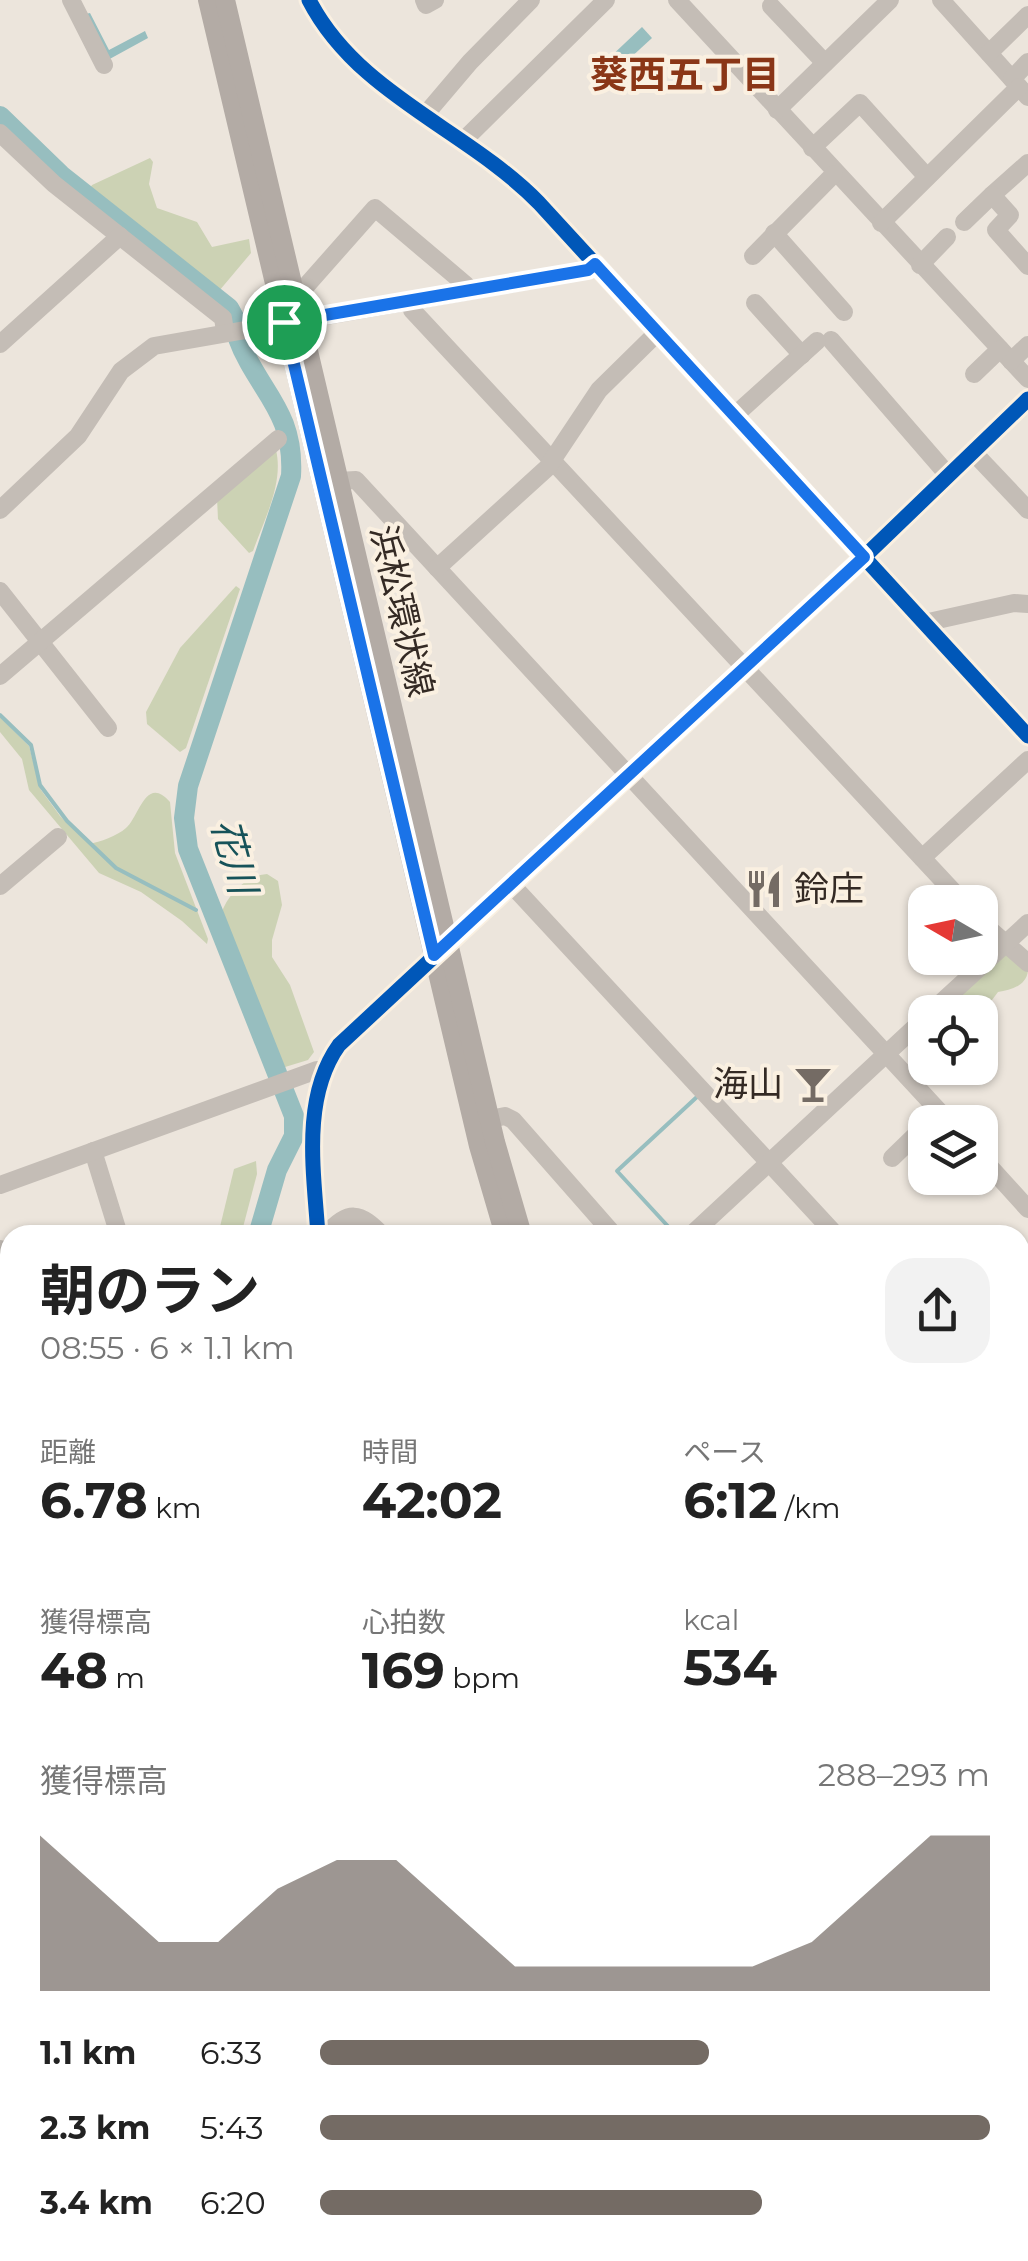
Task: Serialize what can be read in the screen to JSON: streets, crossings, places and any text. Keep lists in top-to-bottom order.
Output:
{
  "streets": {
    "main road": ["浜松環状線"]
  },
  "districts": ["葵西五丁目"],
  "water": ["花川"],
  "places": {
    "restaurant": ["鈴庄"],
    "bar": ["海山"]
  },
  "north": "left",
  "page": {
    "heading": ["朝のラン", "08:55 · 6 × 1.1 km"],
    "stats": [
      ["距離", "6.78 km"],
      ["時間", "42:02"],
      ["ペース", "6:12 /km"],
      ["獲得標高", "48 m"],
      ["心拍数", "169 bpm"],
      ["kcal", "534"]
    ],
    "chart": ["獲得標高", "288–293 m"],
    "list": [
      {
        "name": "1.1 km",
        "note": "6:33"
      },
      {
        "name": "2.3 km",
        "note": "5:43"
      },
      {
        "name": "3.4 km",
        "note": "6:20"
      }
    ]
  }
}
